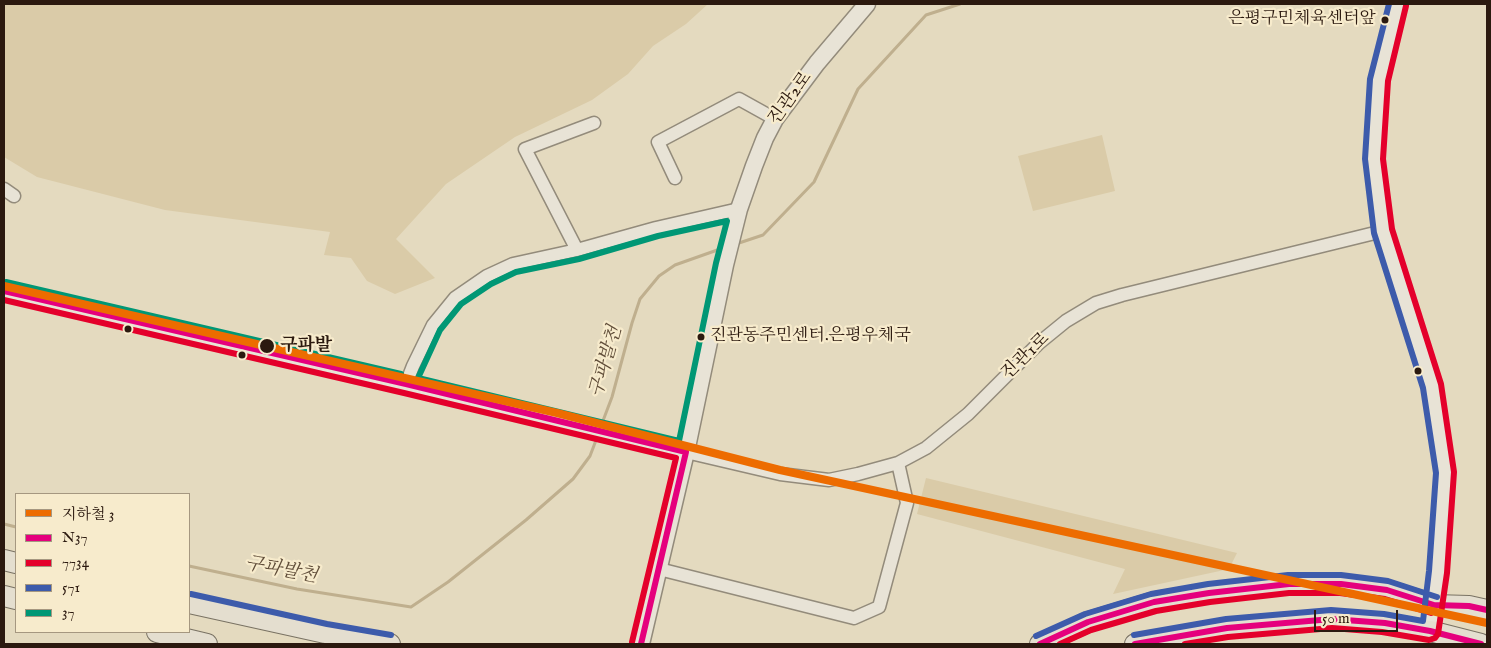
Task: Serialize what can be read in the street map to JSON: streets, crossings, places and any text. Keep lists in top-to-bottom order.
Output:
{
  "streets": {
    "street": ["진관2로", "진관1로"]
  },
  "crossings": [
    ["진관2로", "진관1로"]
  ],
  "water": ["구파발천"],
  "places": ["은평구민체육센터앞", "진관동주민센터.은평우체국", "구파발"],
  "lines": [
    "transit line 571",
    "transit line 7734",
    "transit line 37",
    "metro line 3",
    "transit line N37"
  ],
  "legend": [
    "지하철 3",
    "N37",
    "7734",
    "571",
    "37"
  ],
  "scale_bar": "50 m"
}
